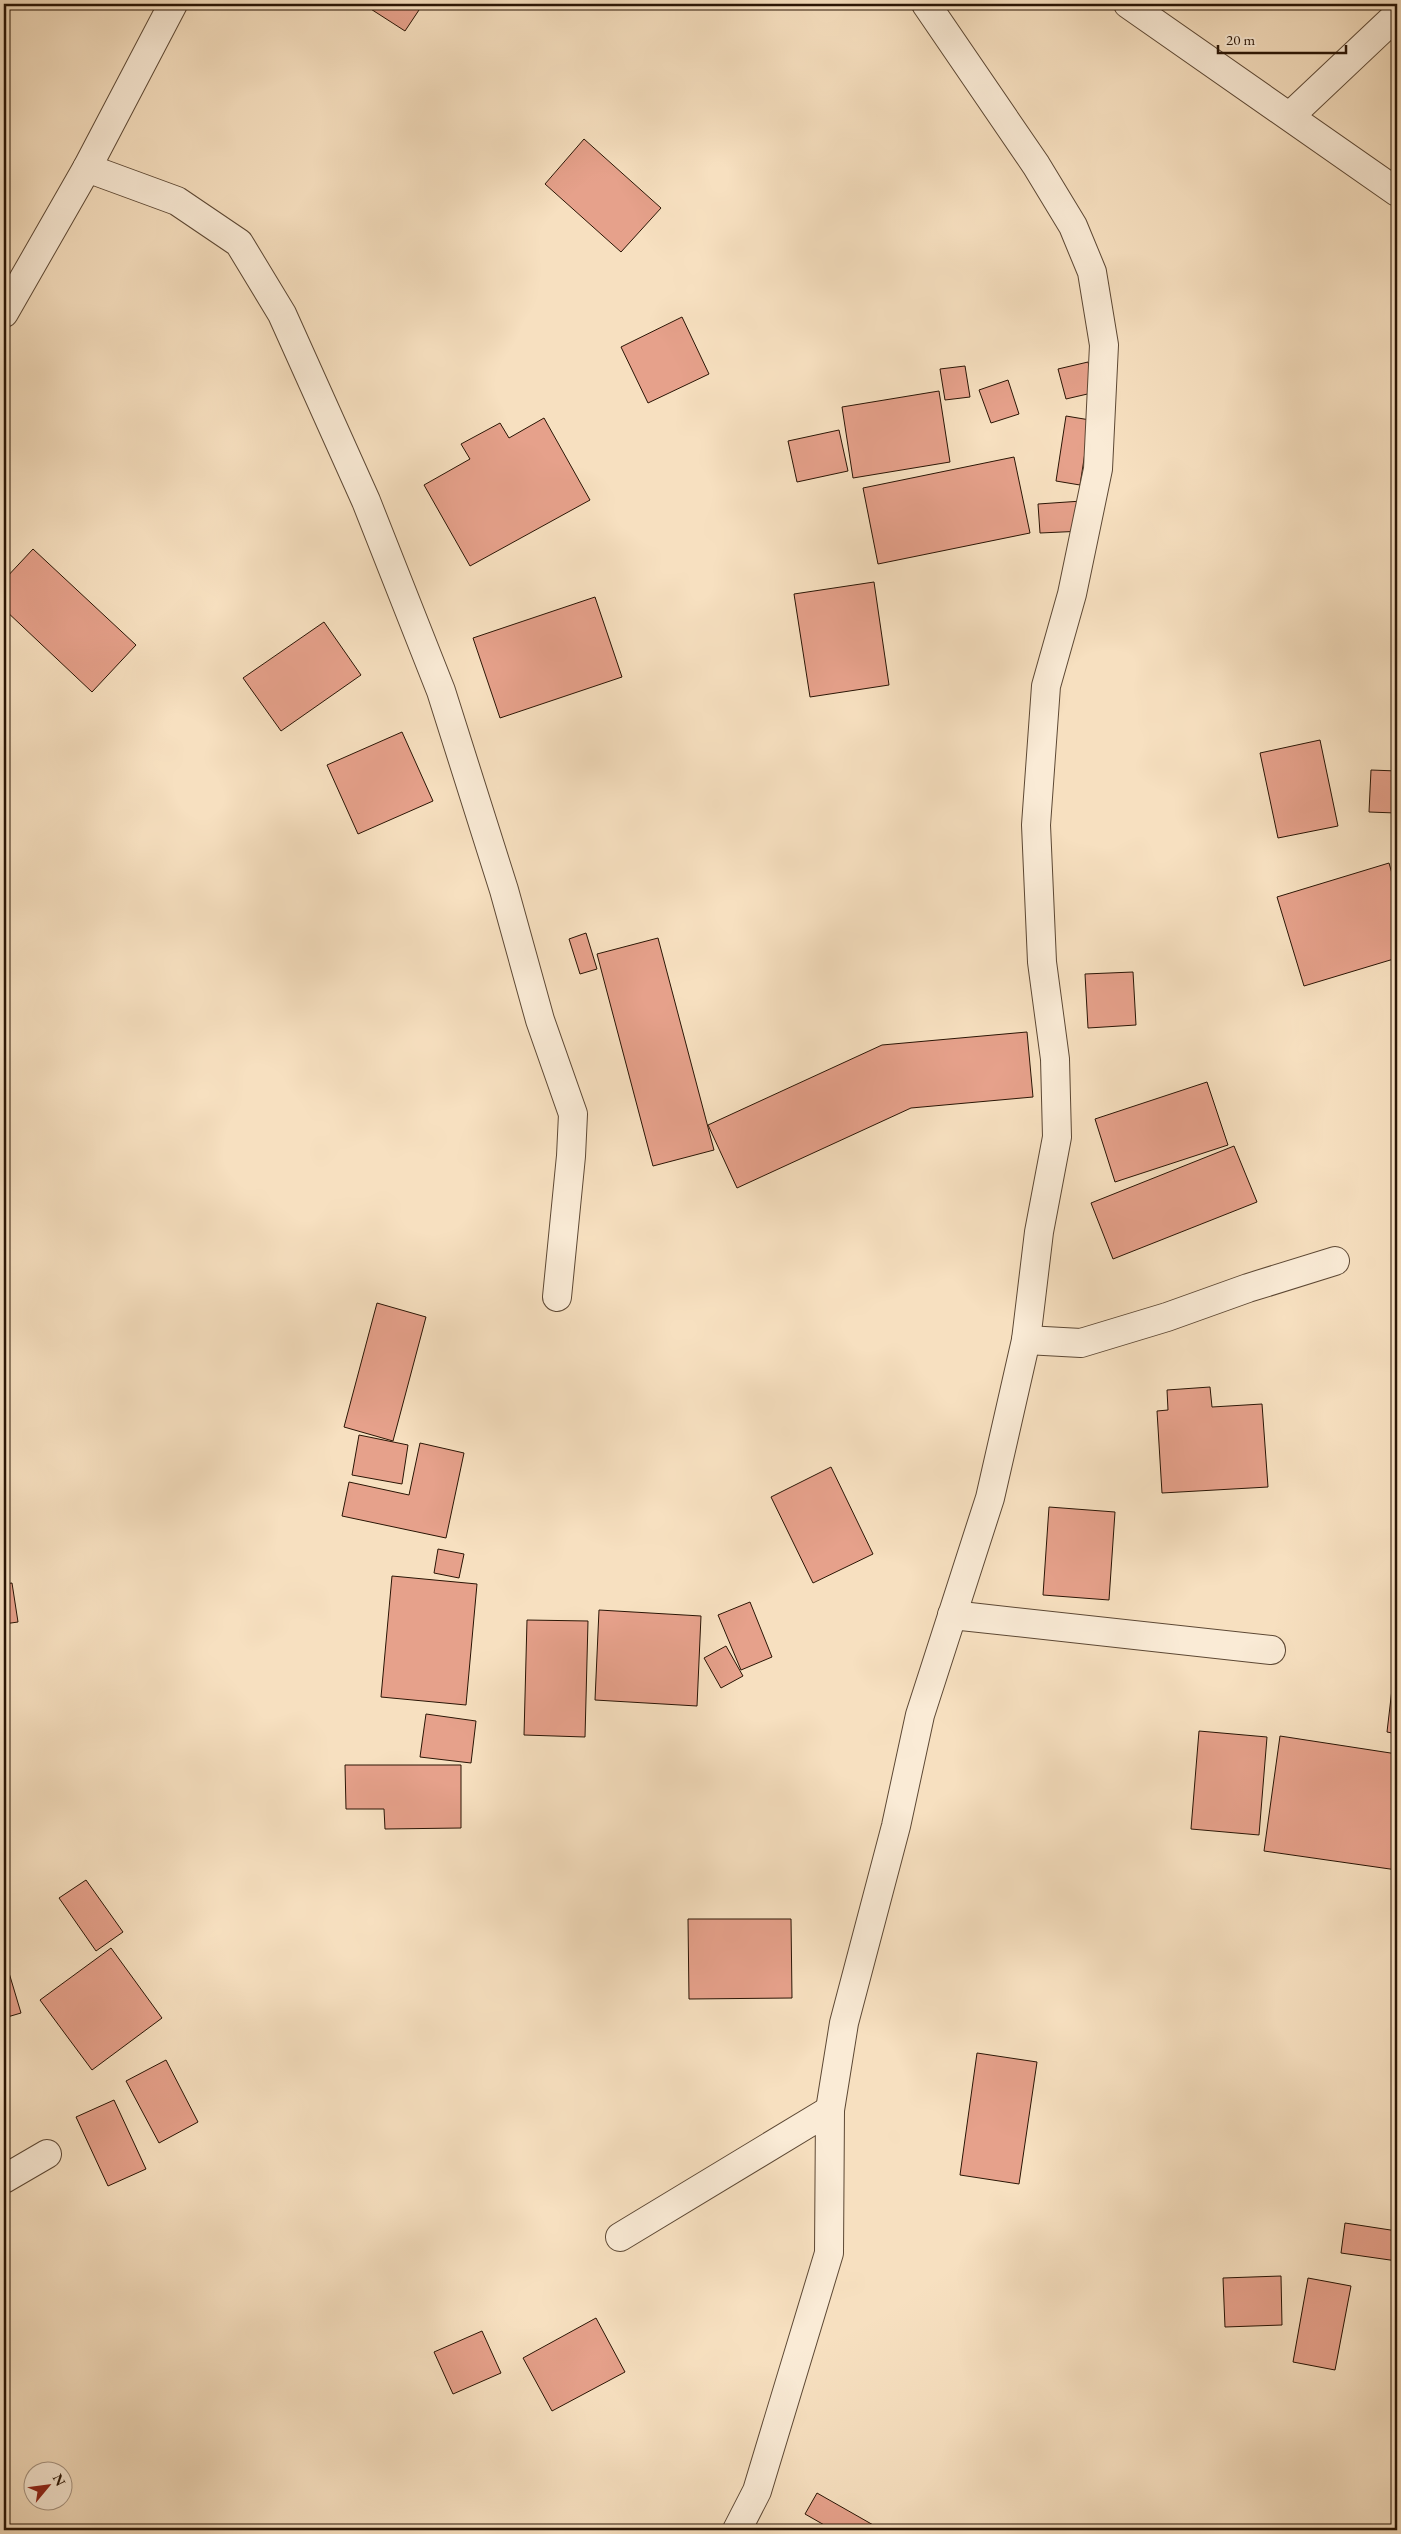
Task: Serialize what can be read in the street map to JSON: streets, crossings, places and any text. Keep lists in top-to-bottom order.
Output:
{
  "scale_bar": "20 m",
  "north": "top right"
}
